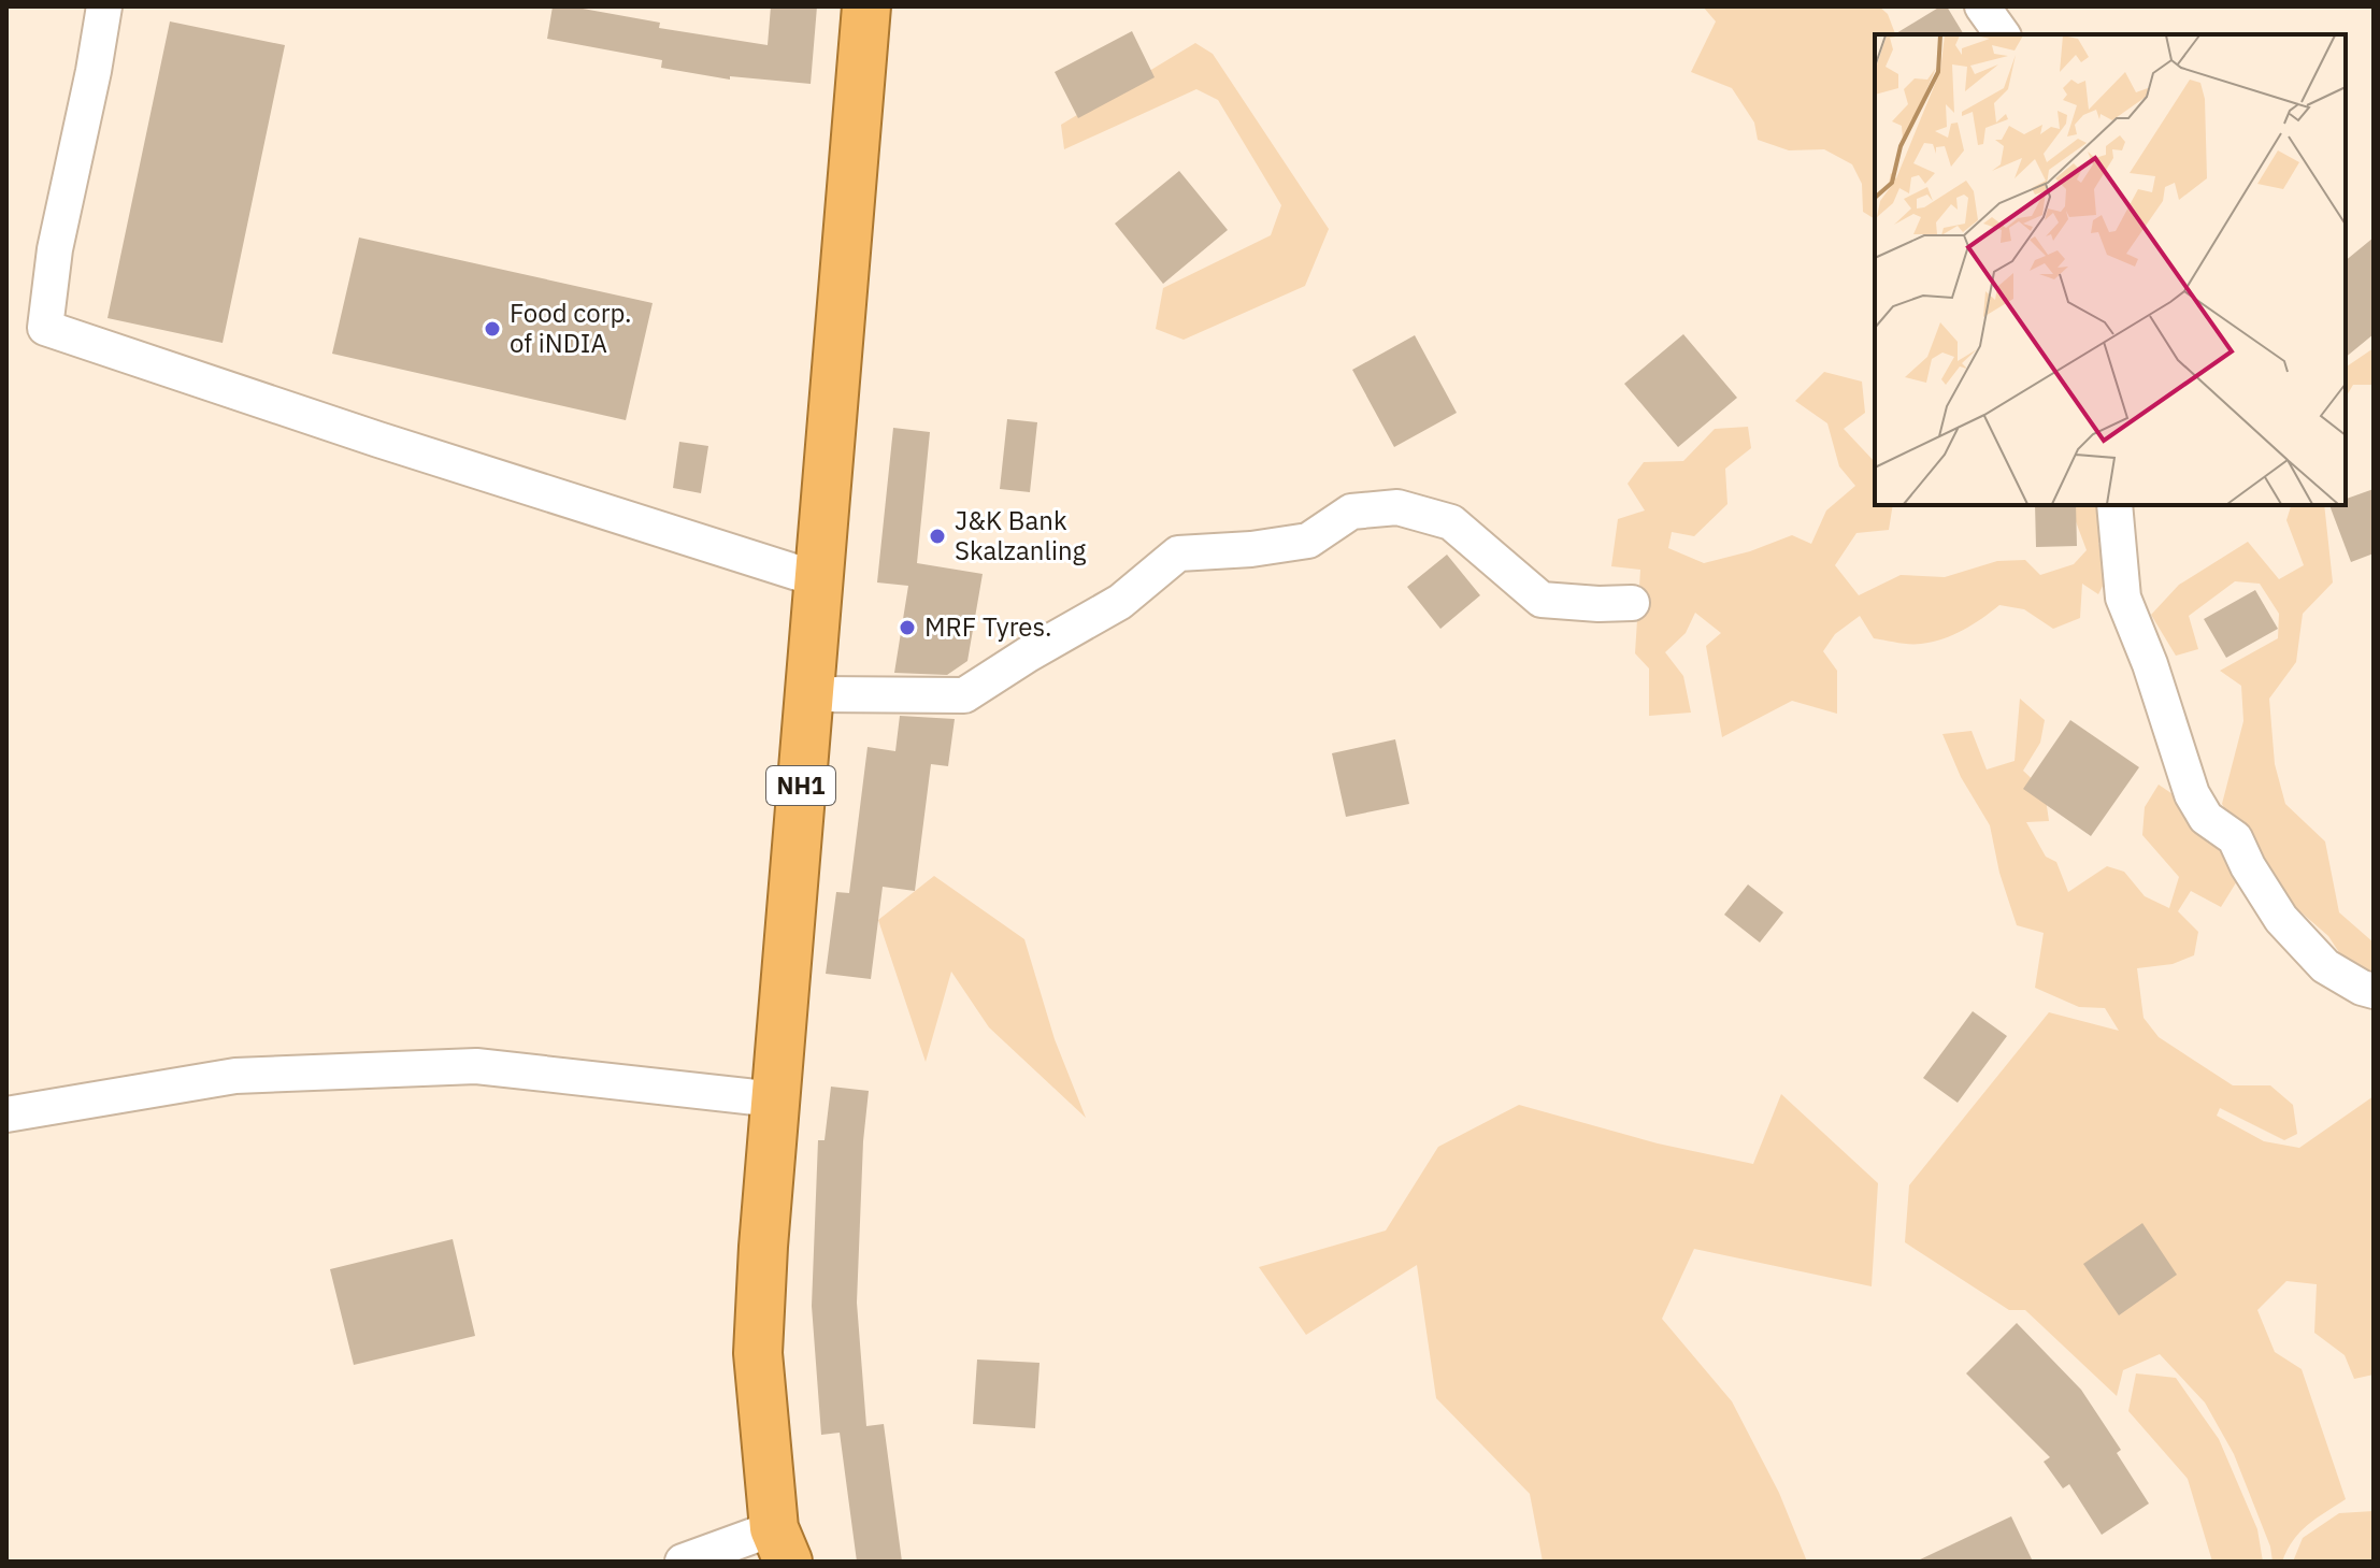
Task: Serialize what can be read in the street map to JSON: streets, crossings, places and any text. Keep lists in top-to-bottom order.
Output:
{
  "streets": {
    "highway": ["NH1"]
  },
  "places": ["Food corp. of iNDIA", "J&K Bank Skalzanling", "MRF Tyres."]
}
